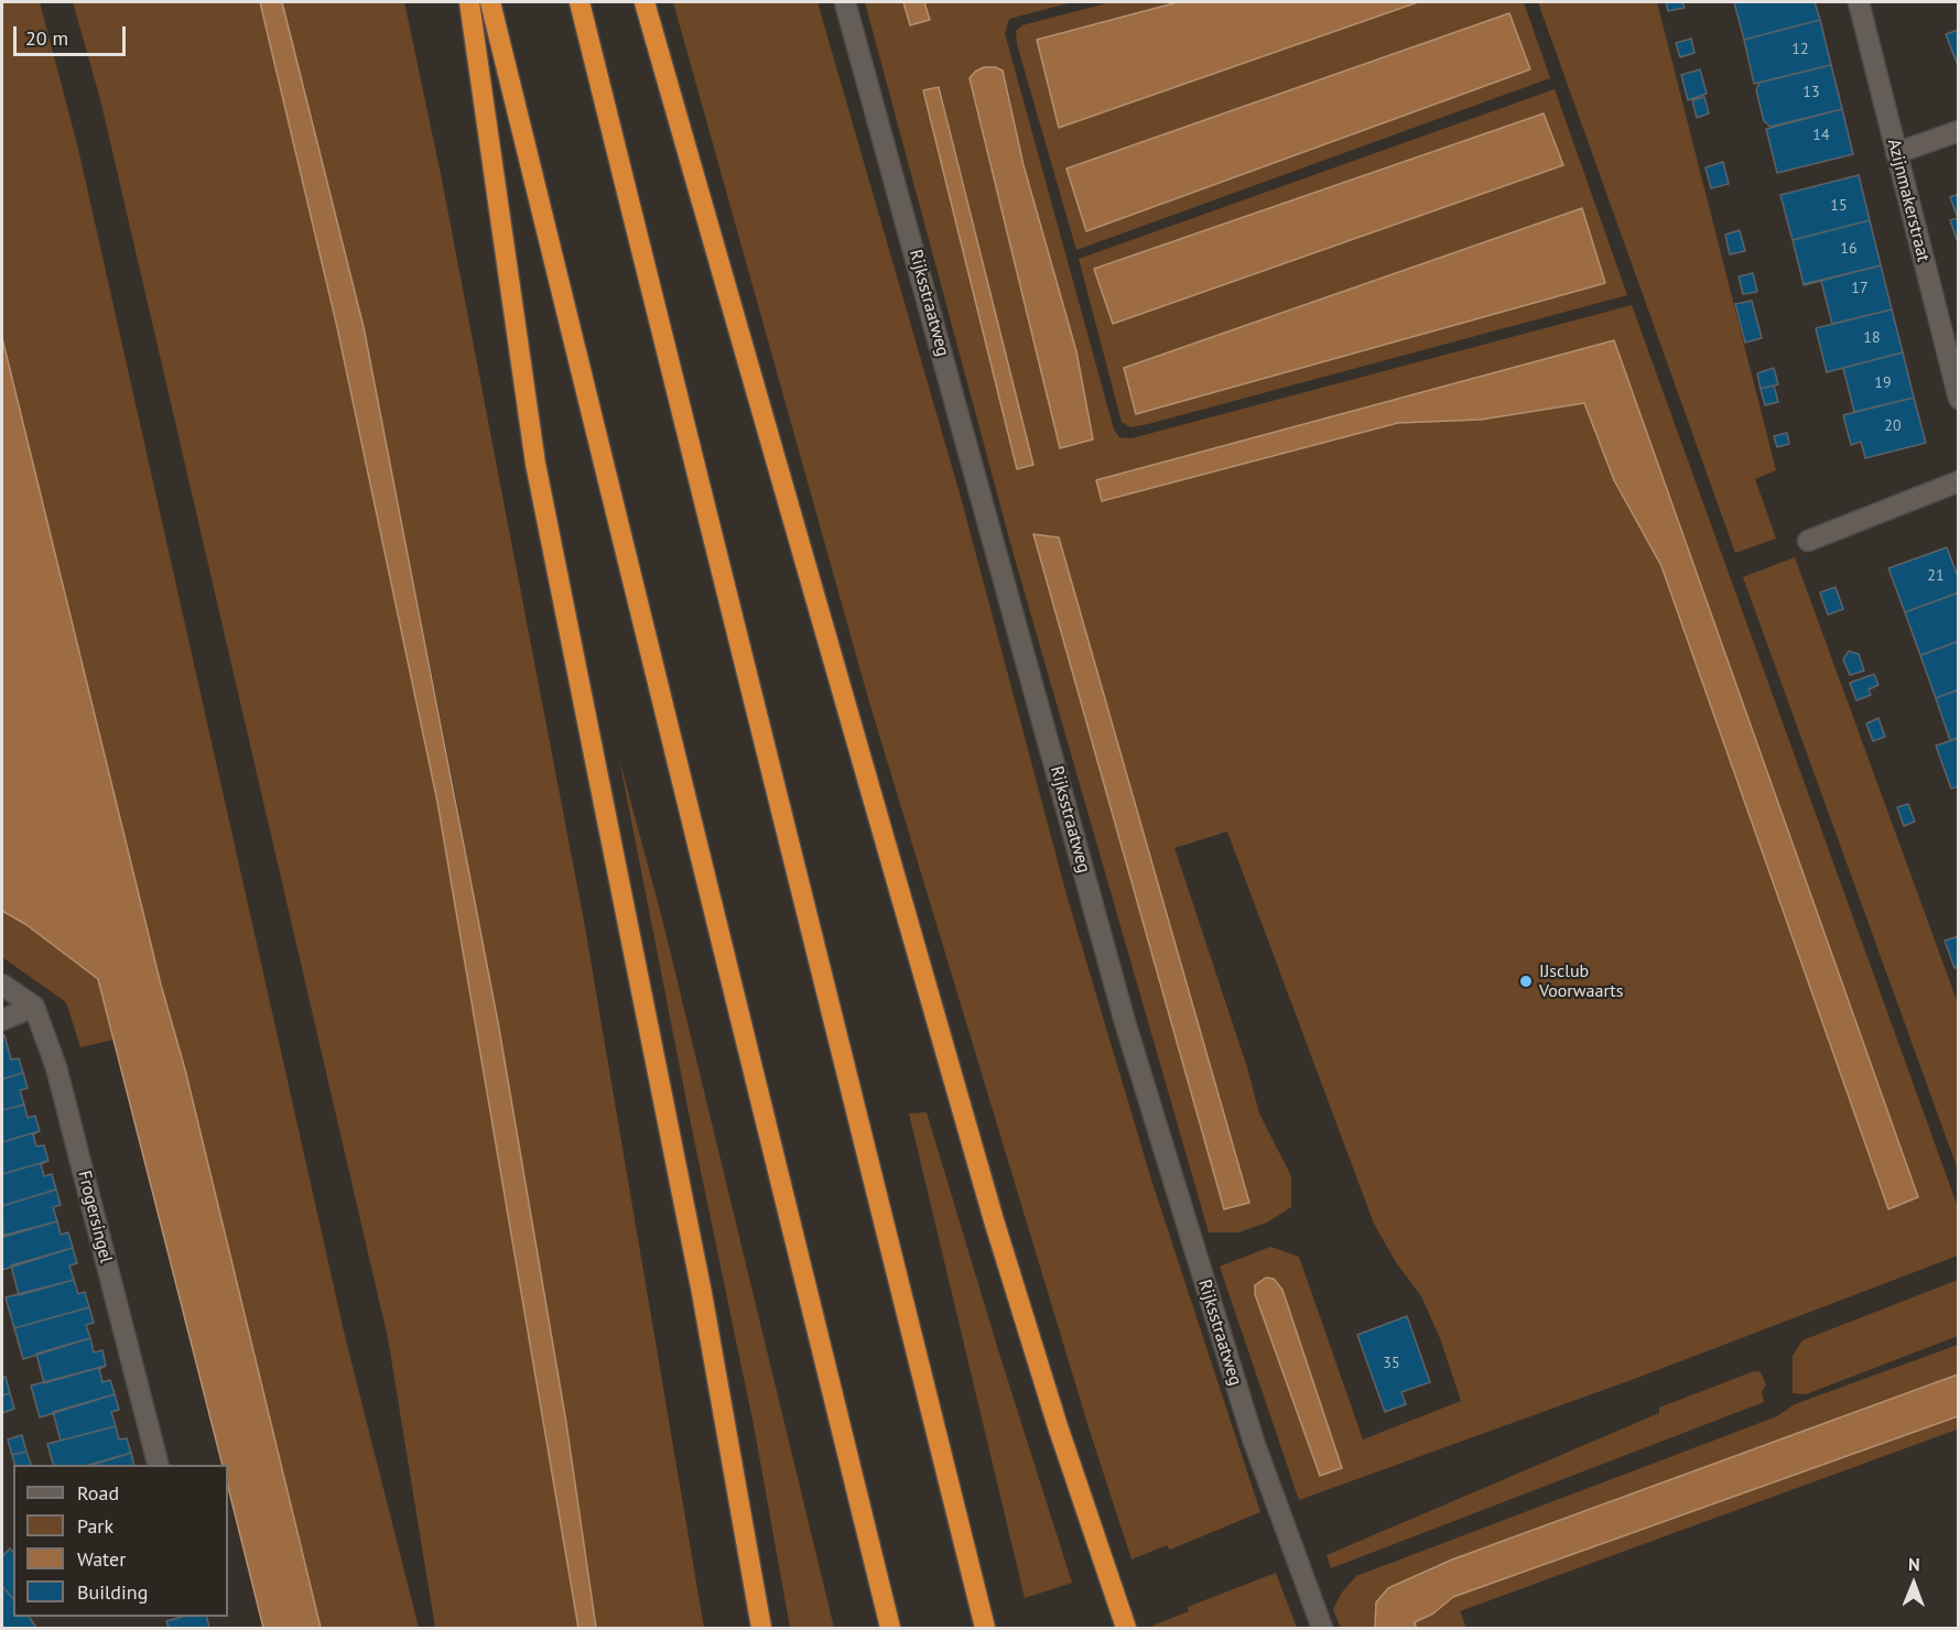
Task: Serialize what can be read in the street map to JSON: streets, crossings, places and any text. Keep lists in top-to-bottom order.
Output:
{
  "streets": {
    "street": ["Azijnmakerstraat", "Rijksstraatweg", "Frogersingel"]
  },
  "places": ["IJsclub Voorwaarts"],
  "house_numbers": [
    "12",
    "13",
    "14",
    "15",
    "16",
    "17",
    "18",
    "19",
    "20",
    "21",
    "35"
  ],
  "legend": [
    "Road",
    "Park",
    "Water",
    "Building"
  ],
  "scale_bar": "20 m",
  "north": "top"
}
